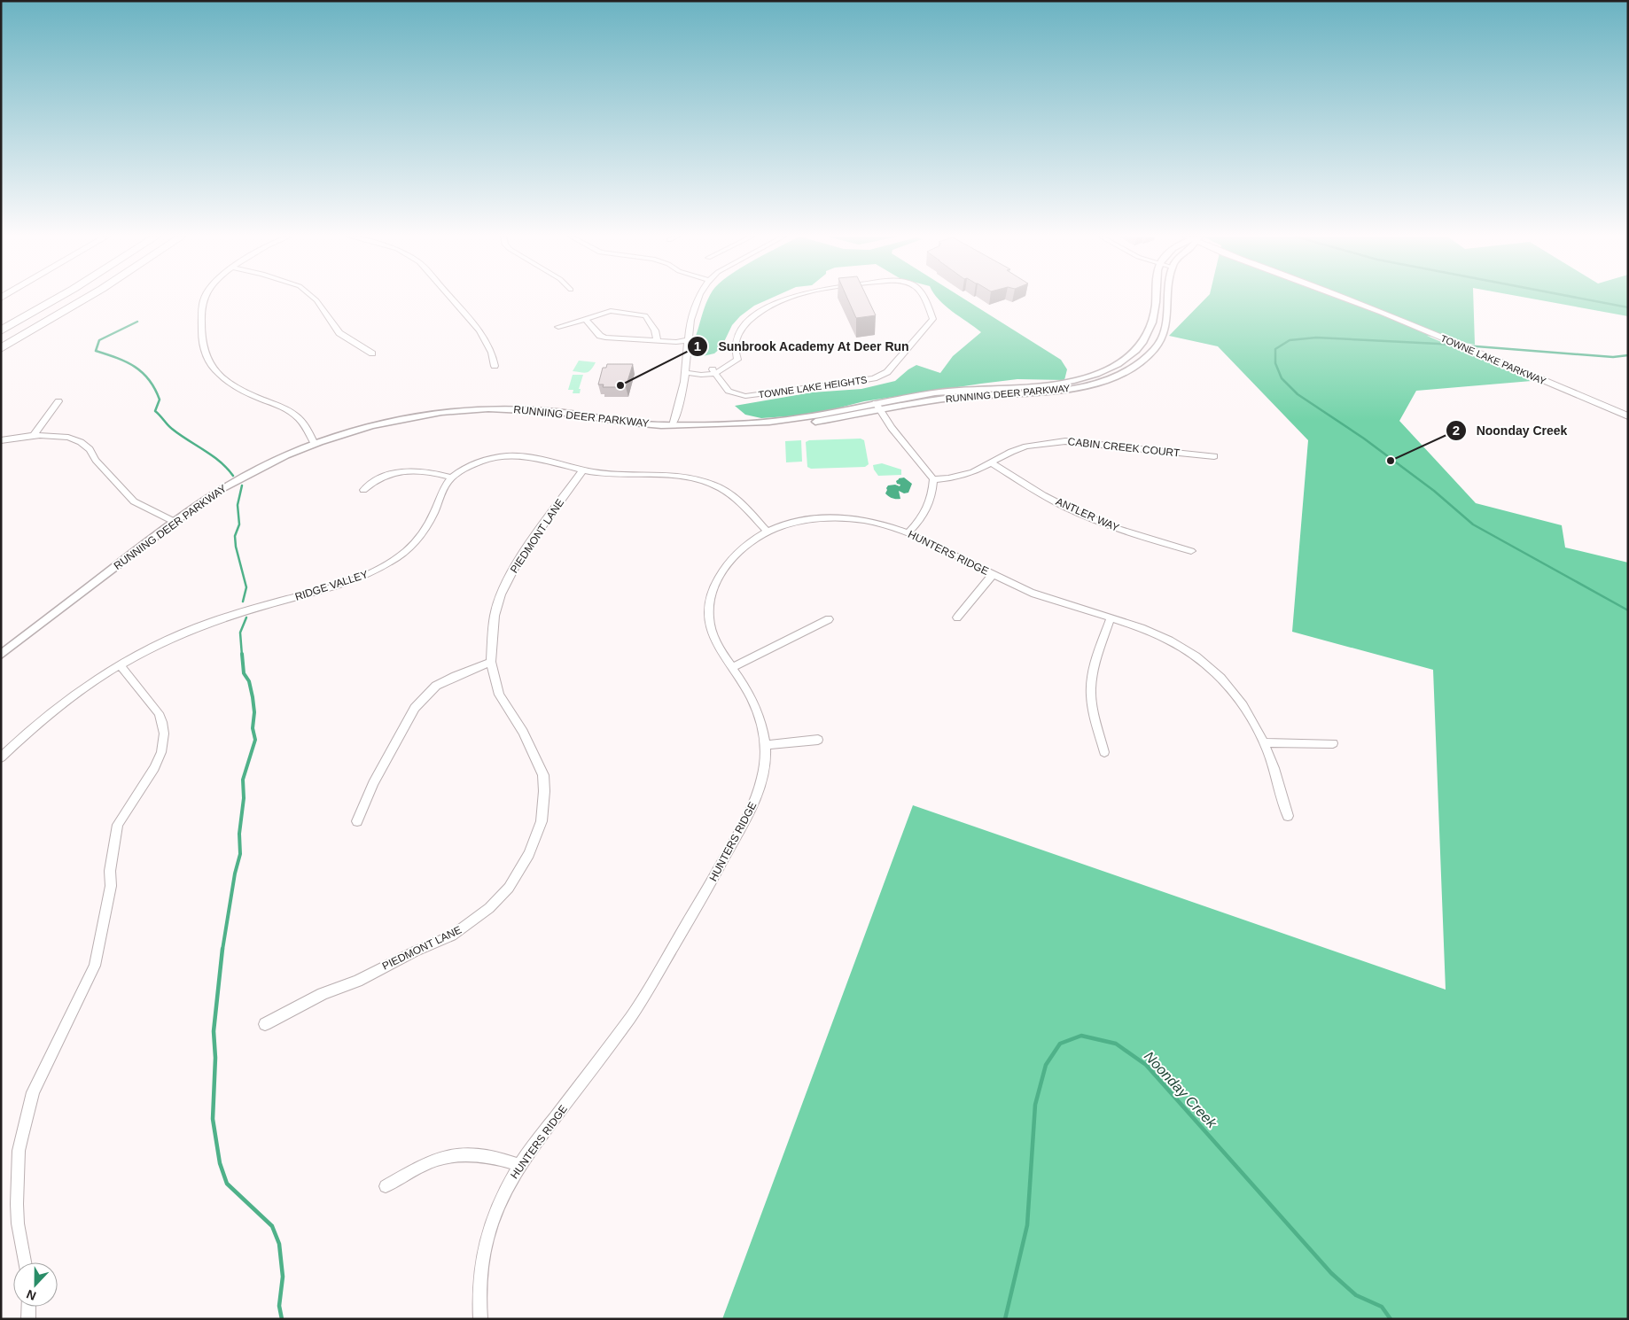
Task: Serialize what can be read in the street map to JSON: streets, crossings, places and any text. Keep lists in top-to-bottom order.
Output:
{
  "streets": {
    "main road": ["TOWNE LAKE PARKWAY"],
    "street": [
      "TOWNE LAKE HEIGHTS",
      "RUNNING DEER PARKWAY",
      "CABIN CREEK COURT",
      "ANTLER WAY",
      "PIEDMONT LANE",
      "HUNTERS RIDGE",
      "RIDGE VALLEY"
    ]
  },
  "crossings": [
    ["CABIN CREEK COURT", "ANTLER WAY"]
  ],
  "water": ["Noonday Creek"],
  "places": ["Sunbrook Academy At Deer Run", "Noonday Creek"],
  "north": "bottom"
}
